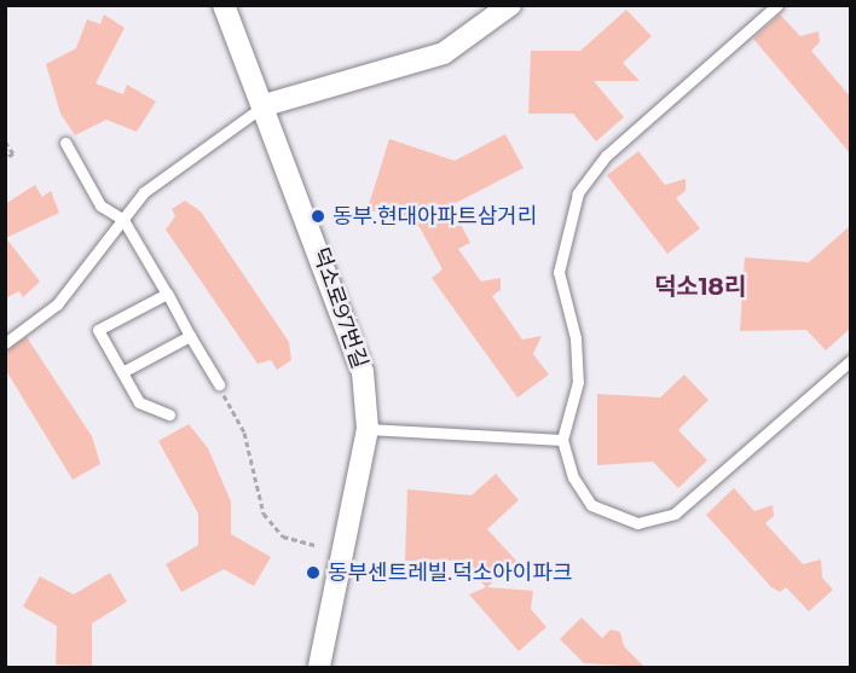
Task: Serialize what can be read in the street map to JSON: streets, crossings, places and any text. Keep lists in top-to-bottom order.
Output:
{
  "streets": {
    "street": ["덕소로97번길"]
  },
  "districts": ["덕소18리"],
  "places": ["동부.현대아파트삼거리", "동부센트레빌.덕소아이파크"]
}
